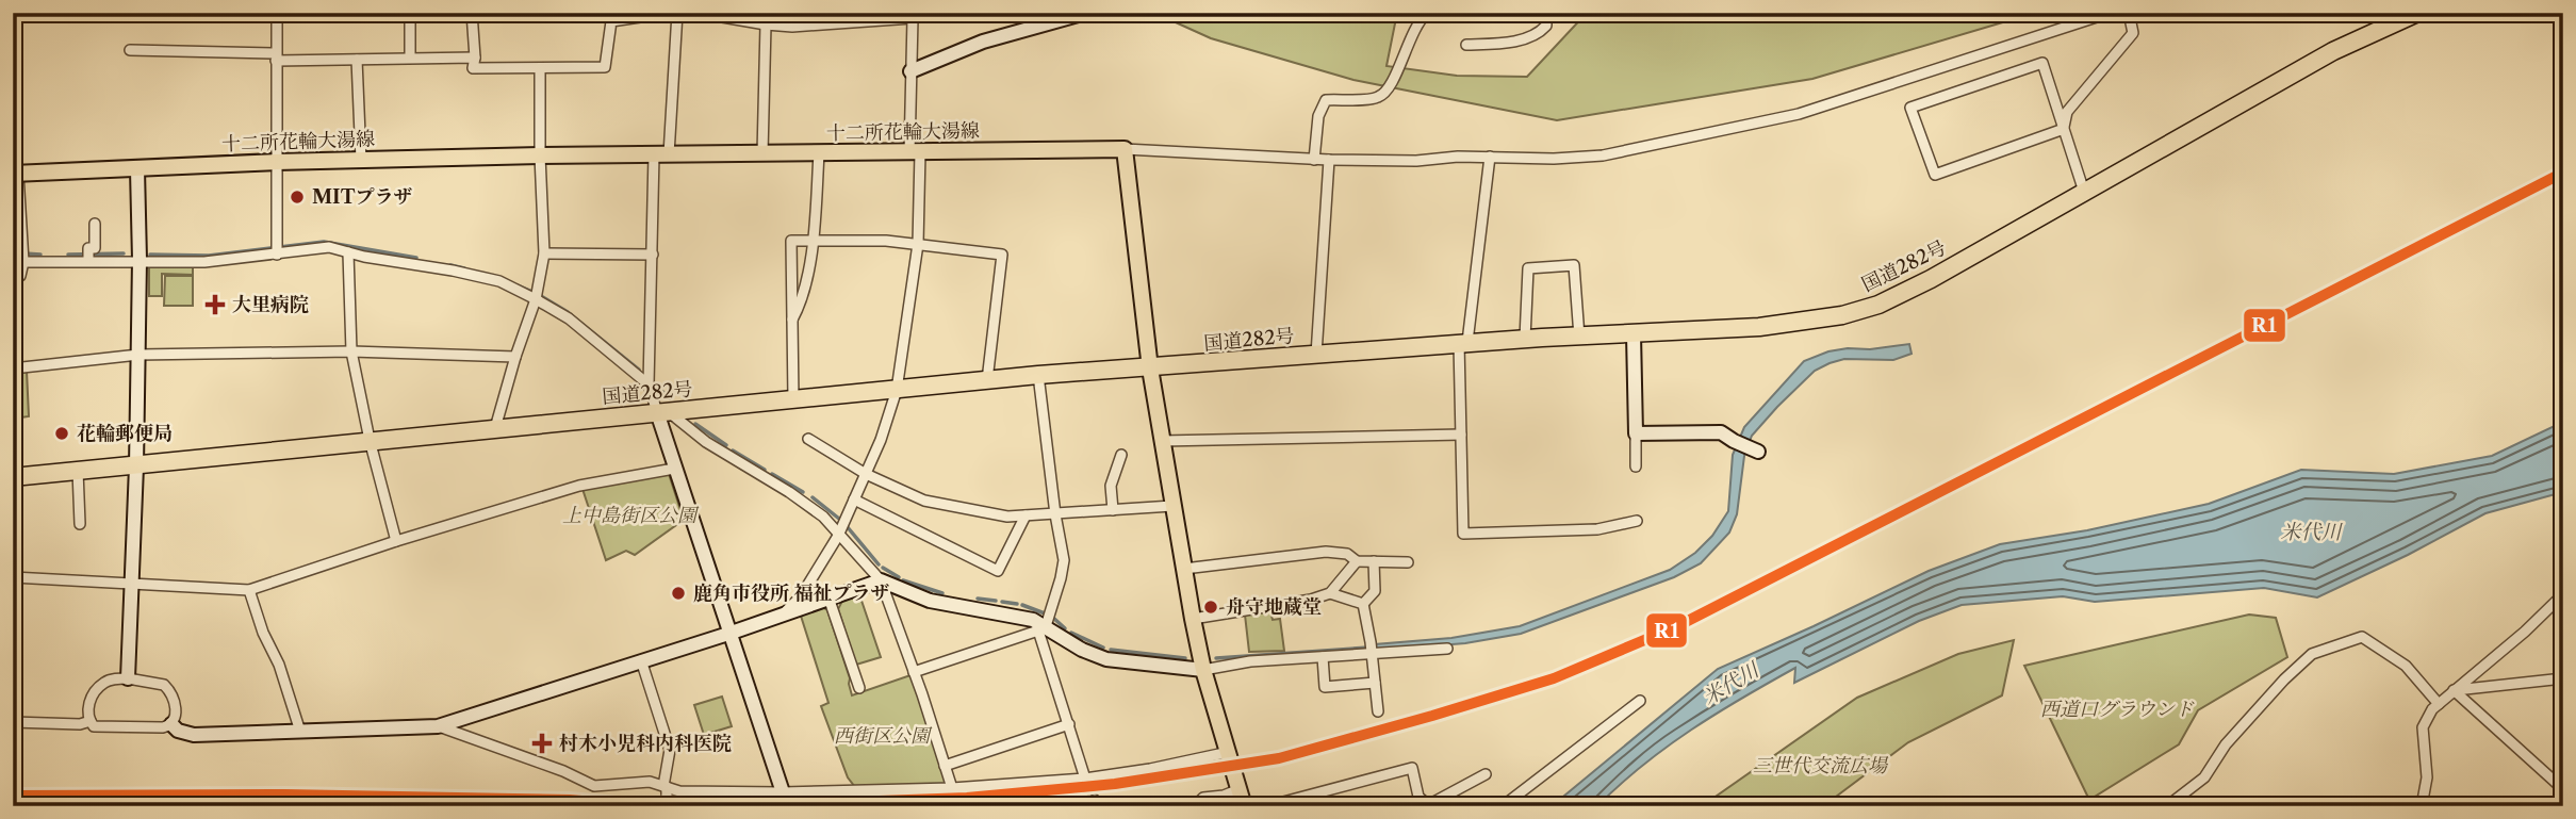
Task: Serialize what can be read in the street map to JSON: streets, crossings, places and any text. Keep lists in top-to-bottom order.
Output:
{
  "streets": {
    "highway": ["国道282号"],
    "main road": ["十二所花輪大湯線"]
  },
  "water": ["米代川"],
  "parks": [
    "上中島街区公園",
    "西道口グラウンド",
    "西街区公園",
    "三世代交流広場"
  ],
  "places": {
    "other": [
      "MITプラザ",
      "花輪郵便局",
      "鹿角市役所 福祉プラザ",
      "舟守地蔵堂"
    ],
    "health": ["大里病院", "村木小児科内科医院"]
  },
  "lines": ["transit line R1"]
}
